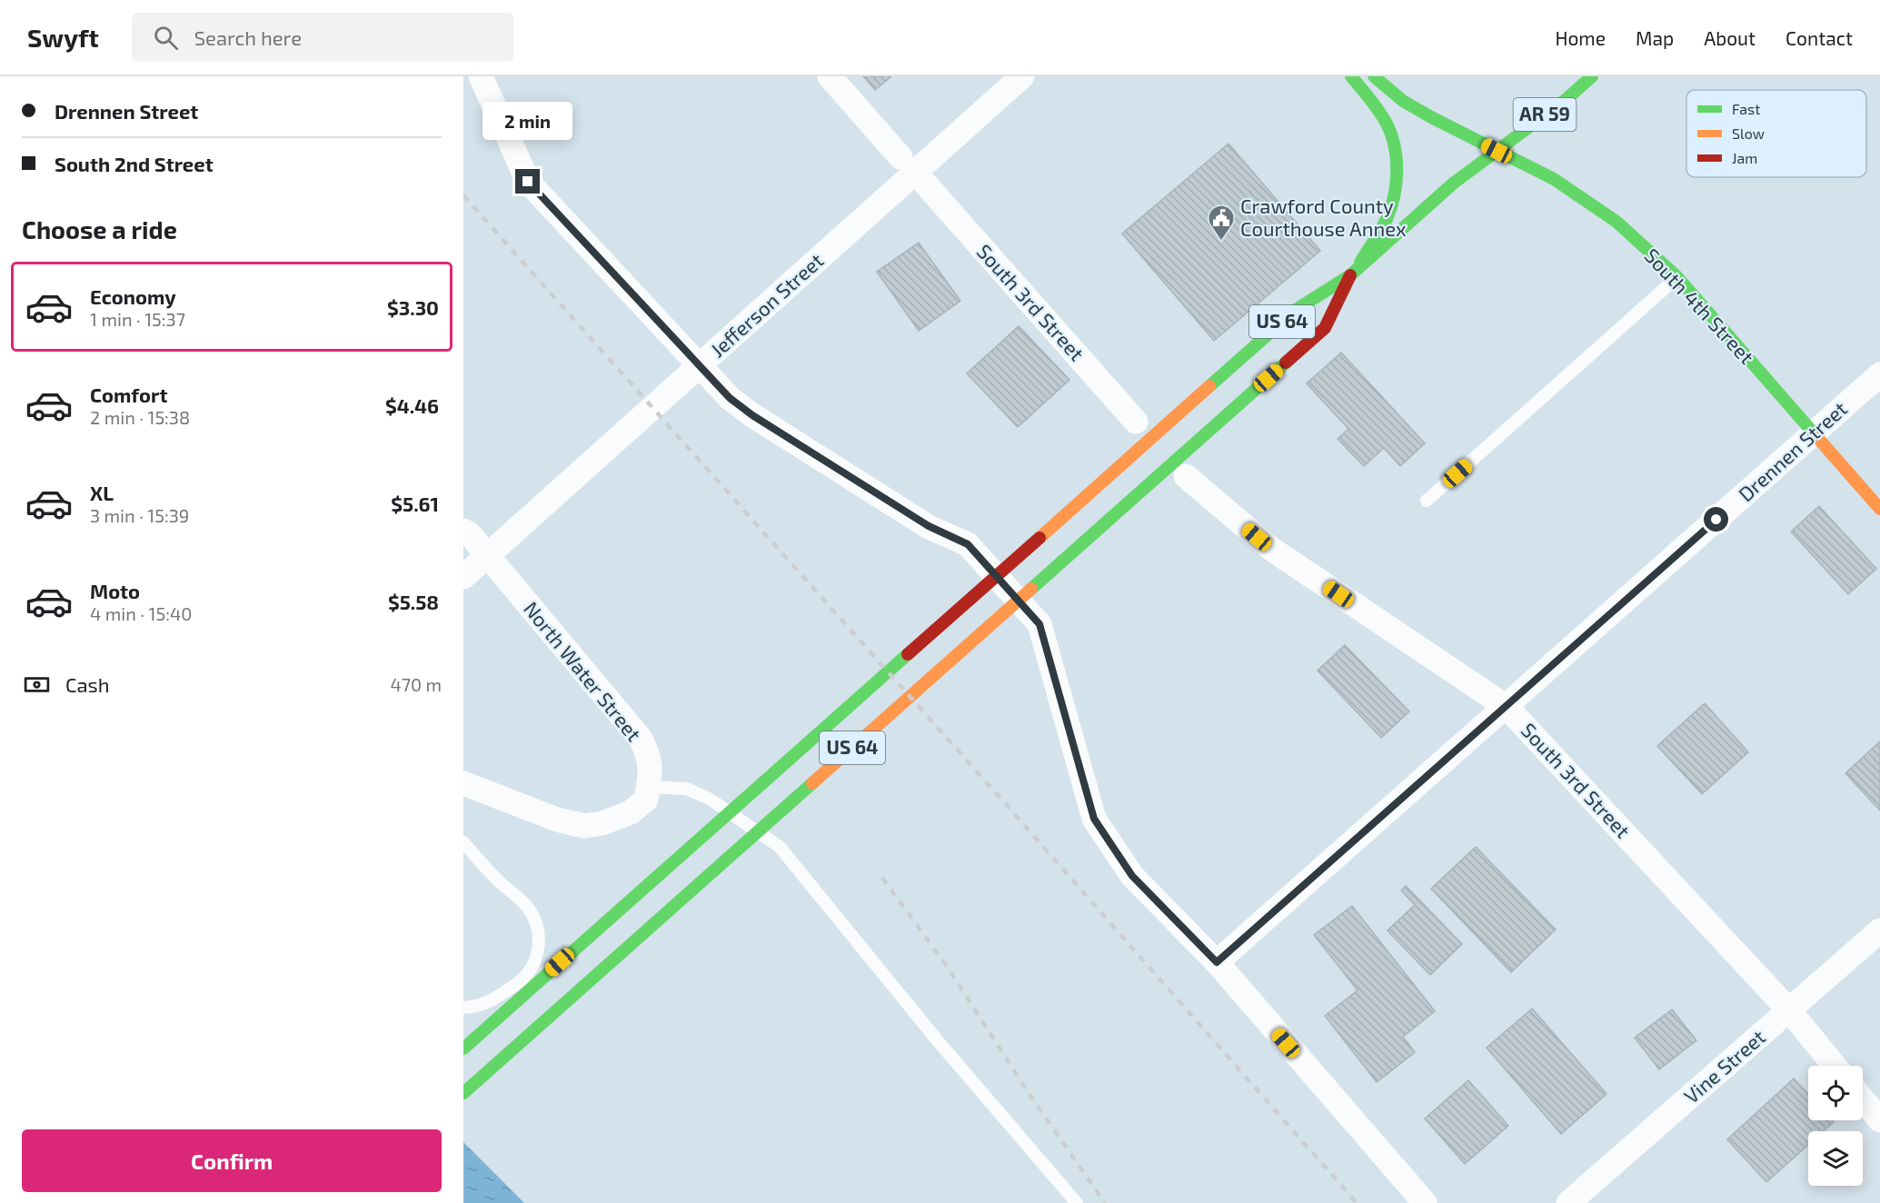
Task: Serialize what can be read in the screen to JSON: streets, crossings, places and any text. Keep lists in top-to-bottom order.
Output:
{
  "streets": {
    "main road": ["AR 59", "South 4th Street", "US 64"],
    "street": [
      "South 3rd Street",
      "Jefferson Street",
      "Drennen Street",
      "North Water Street",
      "Vine Street"
    ]
  },
  "crossings": [
    ["AR 59", "South 4th Street"],
    ["AR 59", "US 64"],
    ["South 3rd Street", "Drennen Street"],
    ["South 3rd Street", "Vine Street"],
    ["South 4th Street", "US 64"],
    ["South 4th Street", "Drennen Street"]
  ],
  "places": {
    "public building": ["Crawford County Courthouse Annex"]
  },
  "legend": ["Fast", "Slow", "Jam"],
  "page": {
    "header": "Swyft",
    "search": "Search here",
    "nav": [
      "Home",
      "Map",
      "About",
      "Contact"
    ],
    "banner": ["Drennen Street", "South 2nd Street"],
    "bubble": "2 min",
    "heading": "Choose a ride",
    "list": [
      {
        "name": "Economy",
        "note": "1 min · 15:37",
        "value": "$3.30"
      },
      {
        "name": "Comfort",
        "note": "2 min · 15:38",
        "value": "$4.46"
      },
      {
        "name": "XL",
        "note": "3 min · 15:39",
        "value": "$5.61"
      },
      {
        "name": "Moto",
        "note": "4 min · 15:40",
        "value": "$5.58"
      }
    ],
    "pay": ["Cash", "470 m"],
    "buttons": "Confirm"
  }
}
